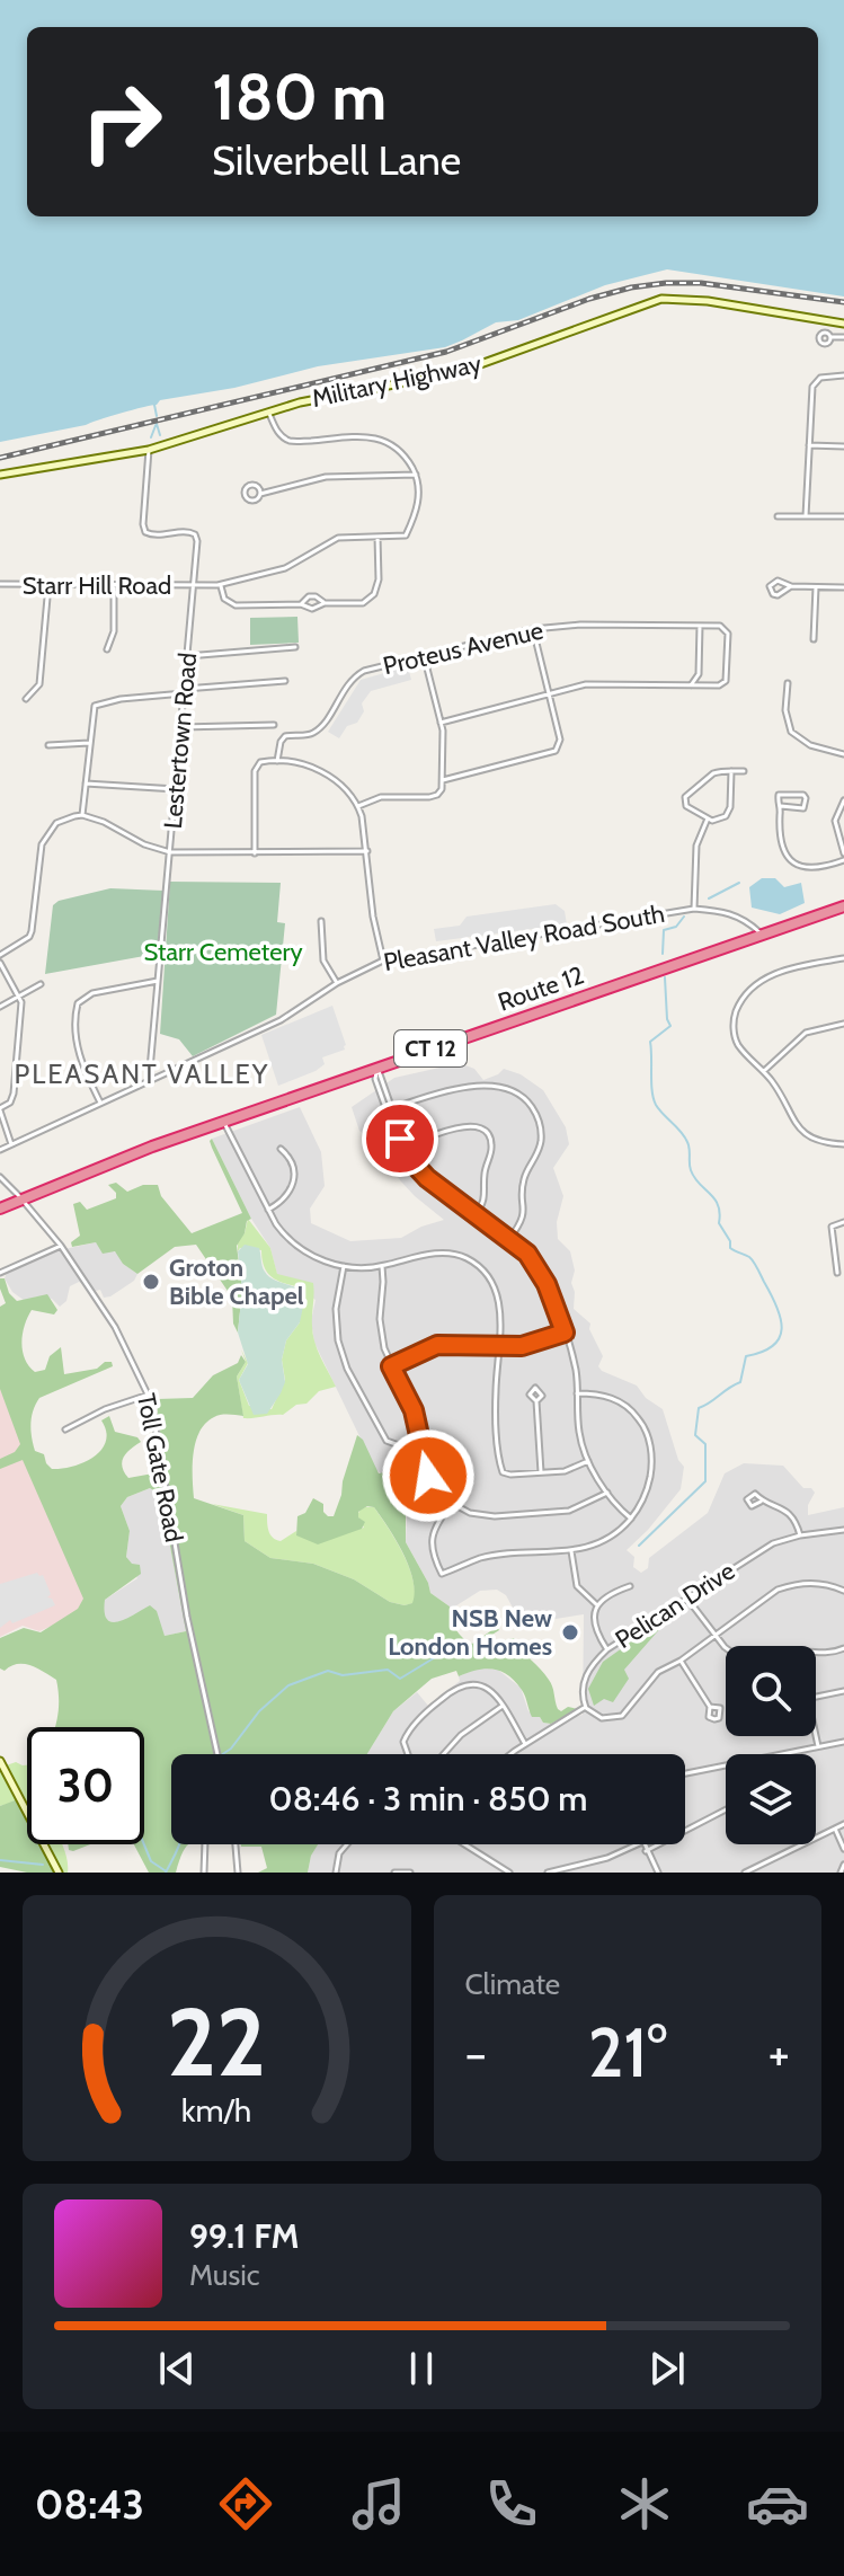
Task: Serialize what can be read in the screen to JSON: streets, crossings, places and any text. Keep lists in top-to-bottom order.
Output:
{
  "streets": {
    "highway": ["Route 12", "CT 12"],
    "street": [
      "Military Highway",
      "Starr Hill Road",
      "Proteus Avenue",
      "Lestertown Road",
      "Pleasant Valley Road South",
      "Toll Gate Road",
      "Pelican Drive"
    ]
  },
  "crossings": [
    ["Military Highway", "Lestertown Road"],
    ["Starr Hill Road", "Lestertown Road"],
    ["Lestertown Road", "Pleasant Valley Road South"],
    ["Pleasant Valley Road South", "Route 12"],
    ["Route 12", "Toll Gate Road"]
  ],
  "districts": ["PLEASANT VALLEY"],
  "parks": ["Starr Cemetery"],
  "places": ["Groton Bible Chapel", "NSB New London Homes"],
  "page": {
    "turn": ["180 m", "Silverbell Lane"],
    "limit": "30",
    "trip": "08:46 · 3 min · 850 m",
    "tile": "Climate",
    "heat": ["−", "21°", "+"],
    "song": ["99.1 FM", "Music"],
    "tabs": "08:43",
    "gauge": ["22", "km/h"]
  }
}
